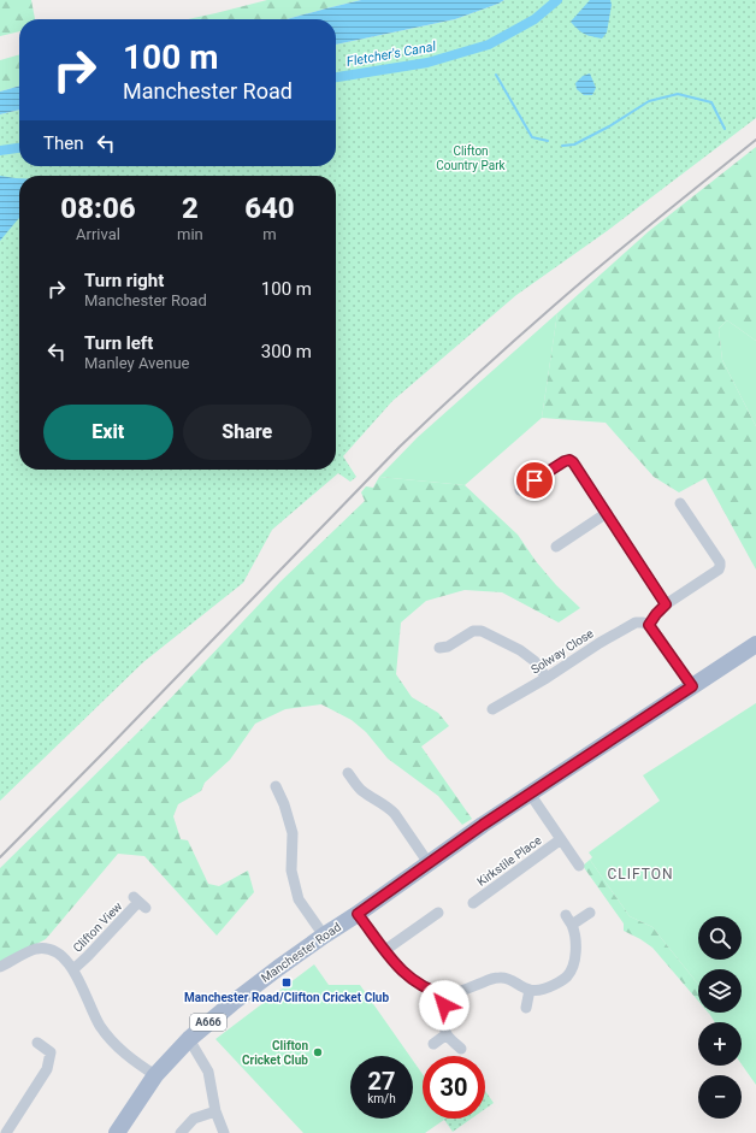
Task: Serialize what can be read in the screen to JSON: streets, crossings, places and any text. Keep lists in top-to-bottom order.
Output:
{
  "streets": {
    "main road": ["Manchester Road", "A666"],
    "street": ["Solway Close", "Kirkstile Place", "Clifton View"]
  },
  "districts": ["CLIFTON"],
  "water": ["Fletcher's Canal"],
  "parks": ["Clifton Country Park"],
  "places": {
    "transit": ["Manchester Road/Clifton Cricket Club"],
    "other": ["Clifton Cricket Club"]
  },
  "page": {
    "turn": ["100 m", "Manchester Road"],
    "then": "Then",
    "eta": [
      "08:06",
      "Arrival",
      "2",
      "min",
      "640",
      "m"
    ],
    "list": [
      {
        "name": "Turn right",
        "note": "Manchester Road",
        "value": "100 m"
      },
      {
        "name": "Turn left",
        "note": "Manley Avenue",
        "value": "300 m"
      }
    ],
    "buttons": ["Exit", "Share"],
    "map_buttons": ["+", "−"],
    "speed": "27 km/h",
    "limit": "30"
  }
}
